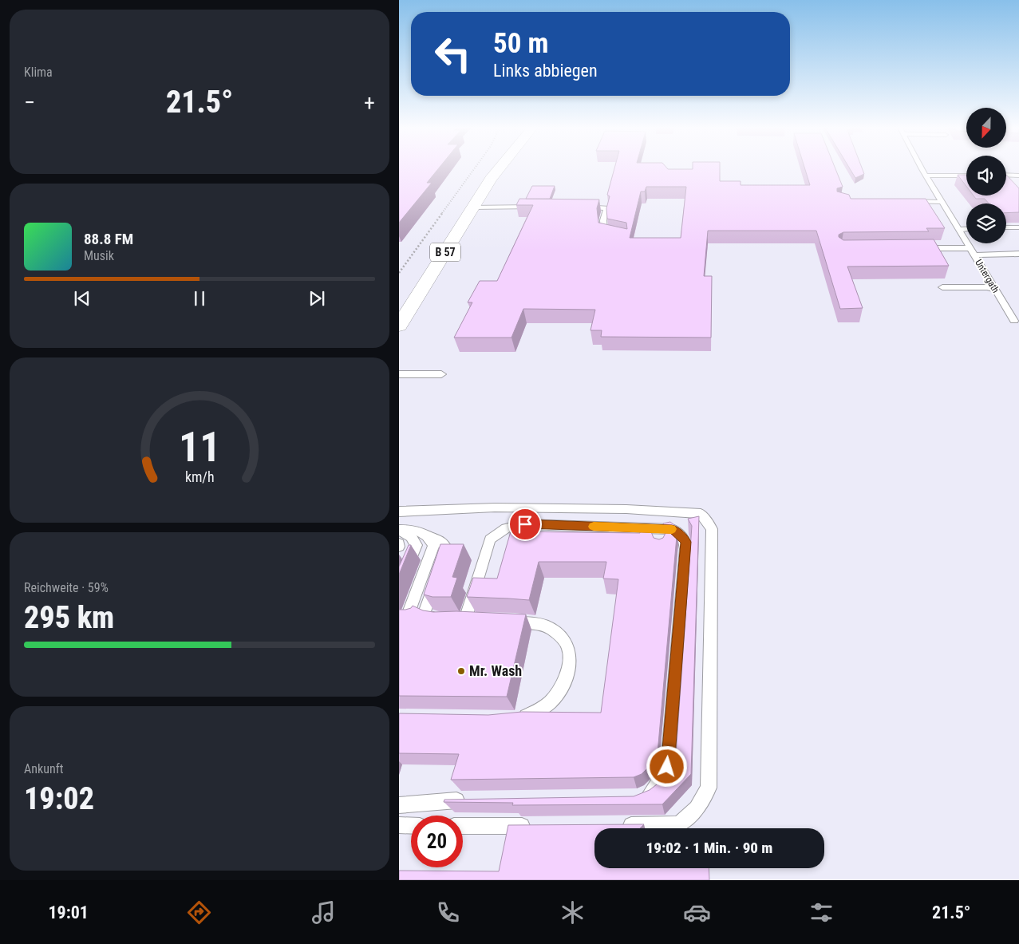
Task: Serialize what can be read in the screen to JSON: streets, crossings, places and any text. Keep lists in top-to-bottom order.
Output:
{
  "streets": {
    "main road": ["B 57"],
    "lane": ["Untergath"]
  },
  "places": ["Mr. Wash"],
  "north": "bottom",
  "page": {
    "tile": [
      "Klima",
      ["Reichweite · 59%", "295 km"],
      ["Ankunft", "19:02"]
    ],
    "turn": ["50 m", "Links abbiegen"],
    "heat": ["−", "21.5°", "+"],
    "song": ["88.8 FM", "Musik"],
    "limit": "20",
    "trip": "19:02 · 1 Min. · 90 m",
    "tabs": ["19:01", "21.5°"],
    "gauge": ["11", "km/h"]
  }
}
